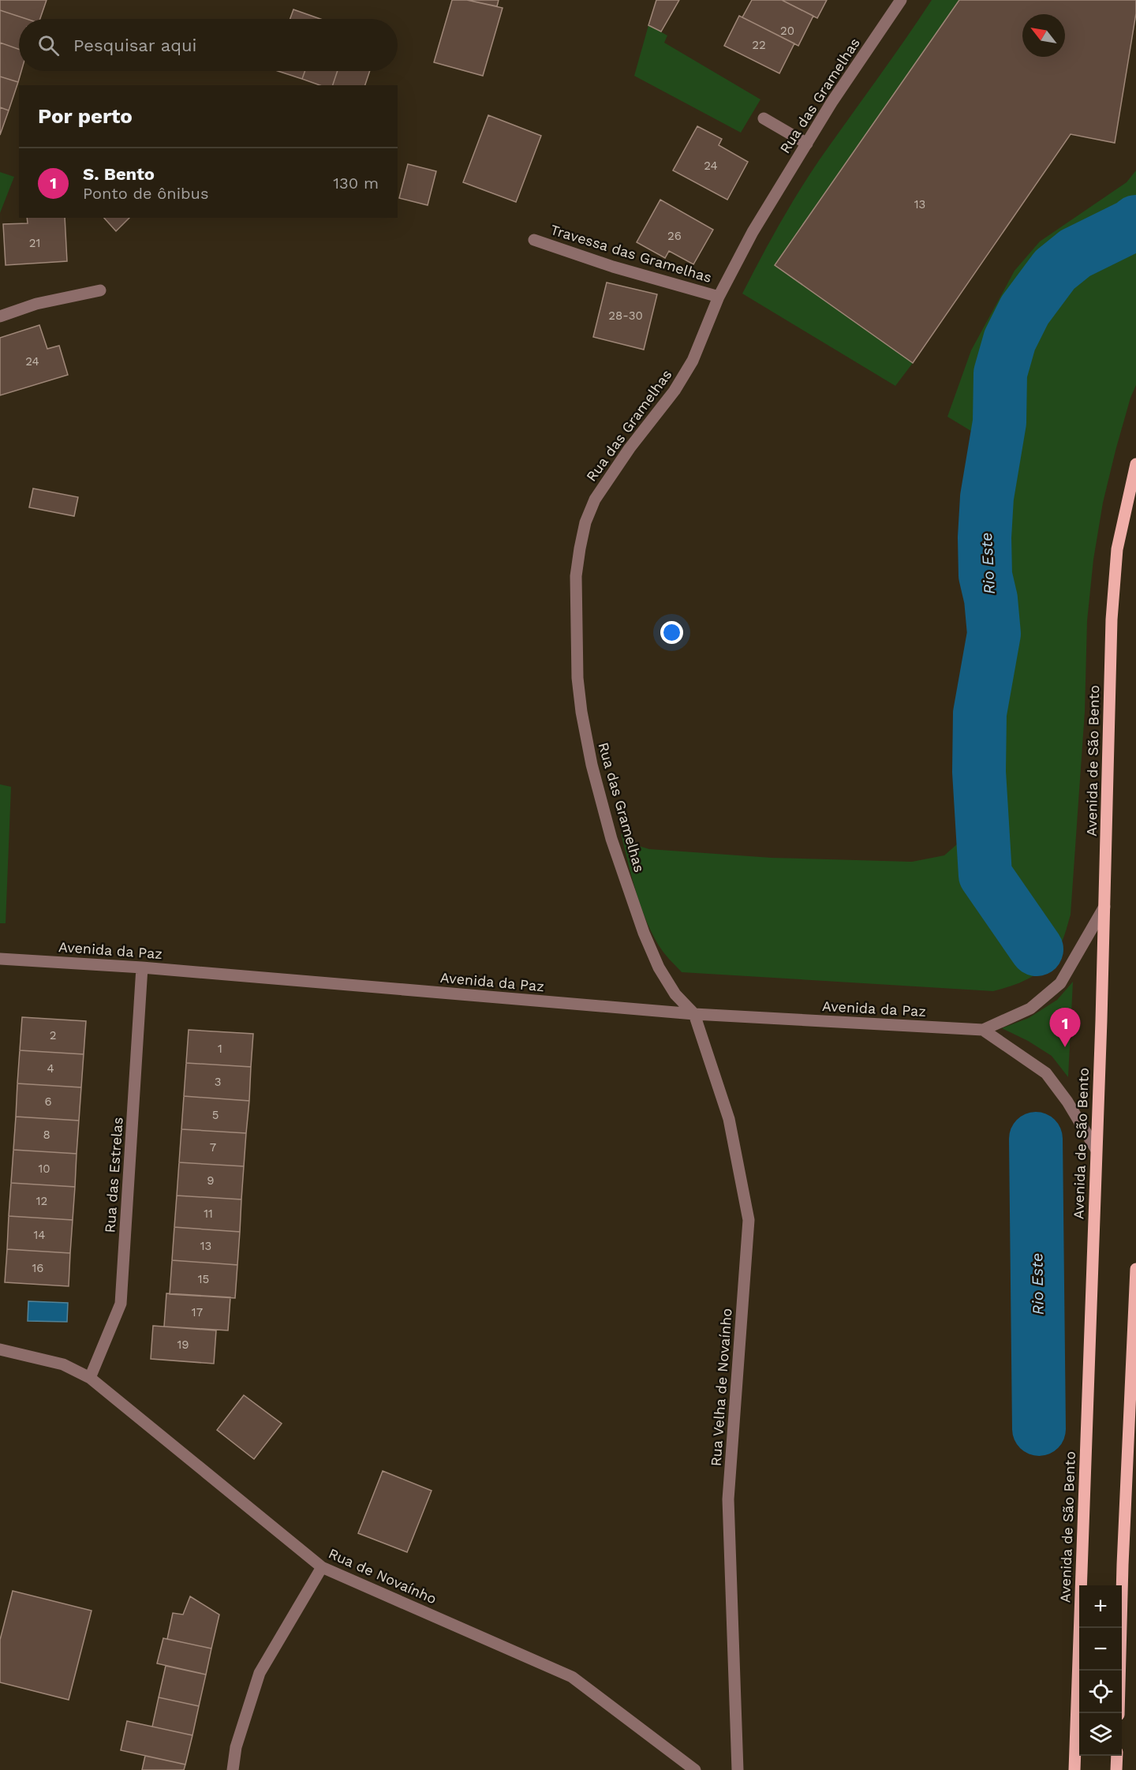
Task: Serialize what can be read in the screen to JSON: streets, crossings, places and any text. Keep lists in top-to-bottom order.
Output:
{
  "streets": {
    "main road": ["Avenida de São Bento"],
    "street": [
      "Rua das Gramelhas",
      "Travessa das Gramelhas",
      "Avenida da Paz",
      "Rua das Estrelas",
      "Rua Velha de Novaínho",
      "Rua de Novaínho"
    ]
  },
  "crossings": [
    ["Rua das Gramelhas", "Travessa das Gramelhas"],
    ["Rua das Gramelhas", "Avenida da Paz"],
    ["Rua das Gramelhas", "Rua Velha de Novaínho"],
    ["Avenida de São Bento", "Avenida da Paz"],
    ["Avenida da Paz", "Rua das Estrelas"],
    ["Avenida da Paz", "Rua Velha de Novaínho"],
    ["Rua das Estrelas", "Rua de Novaínho"]
  ],
  "water": ["Rio Este"],
  "house_numbers": [
    "20",
    "22",
    "24",
    "13",
    "26",
    "21",
    "28-30",
    "24",
    "2",
    "1",
    "4",
    "3",
    "6",
    "5",
    "8",
    "7",
    "10",
    "9",
    "12",
    "11",
    "14",
    "13",
    "16",
    "15",
    "17",
    "19"
  ],
  "north": "top left",
  "page": {
    "search": "Pesquisar aqui",
    "heading": "Por perto",
    "list": [
      {
        "mark": "1",
        "name": "S. Bento",
        "note": "Ponto de ônibus",
        "value": "130 m"
      }
    ],
    "pins": "1",
    "map_buttons": ["+", "−"]
  }
}
